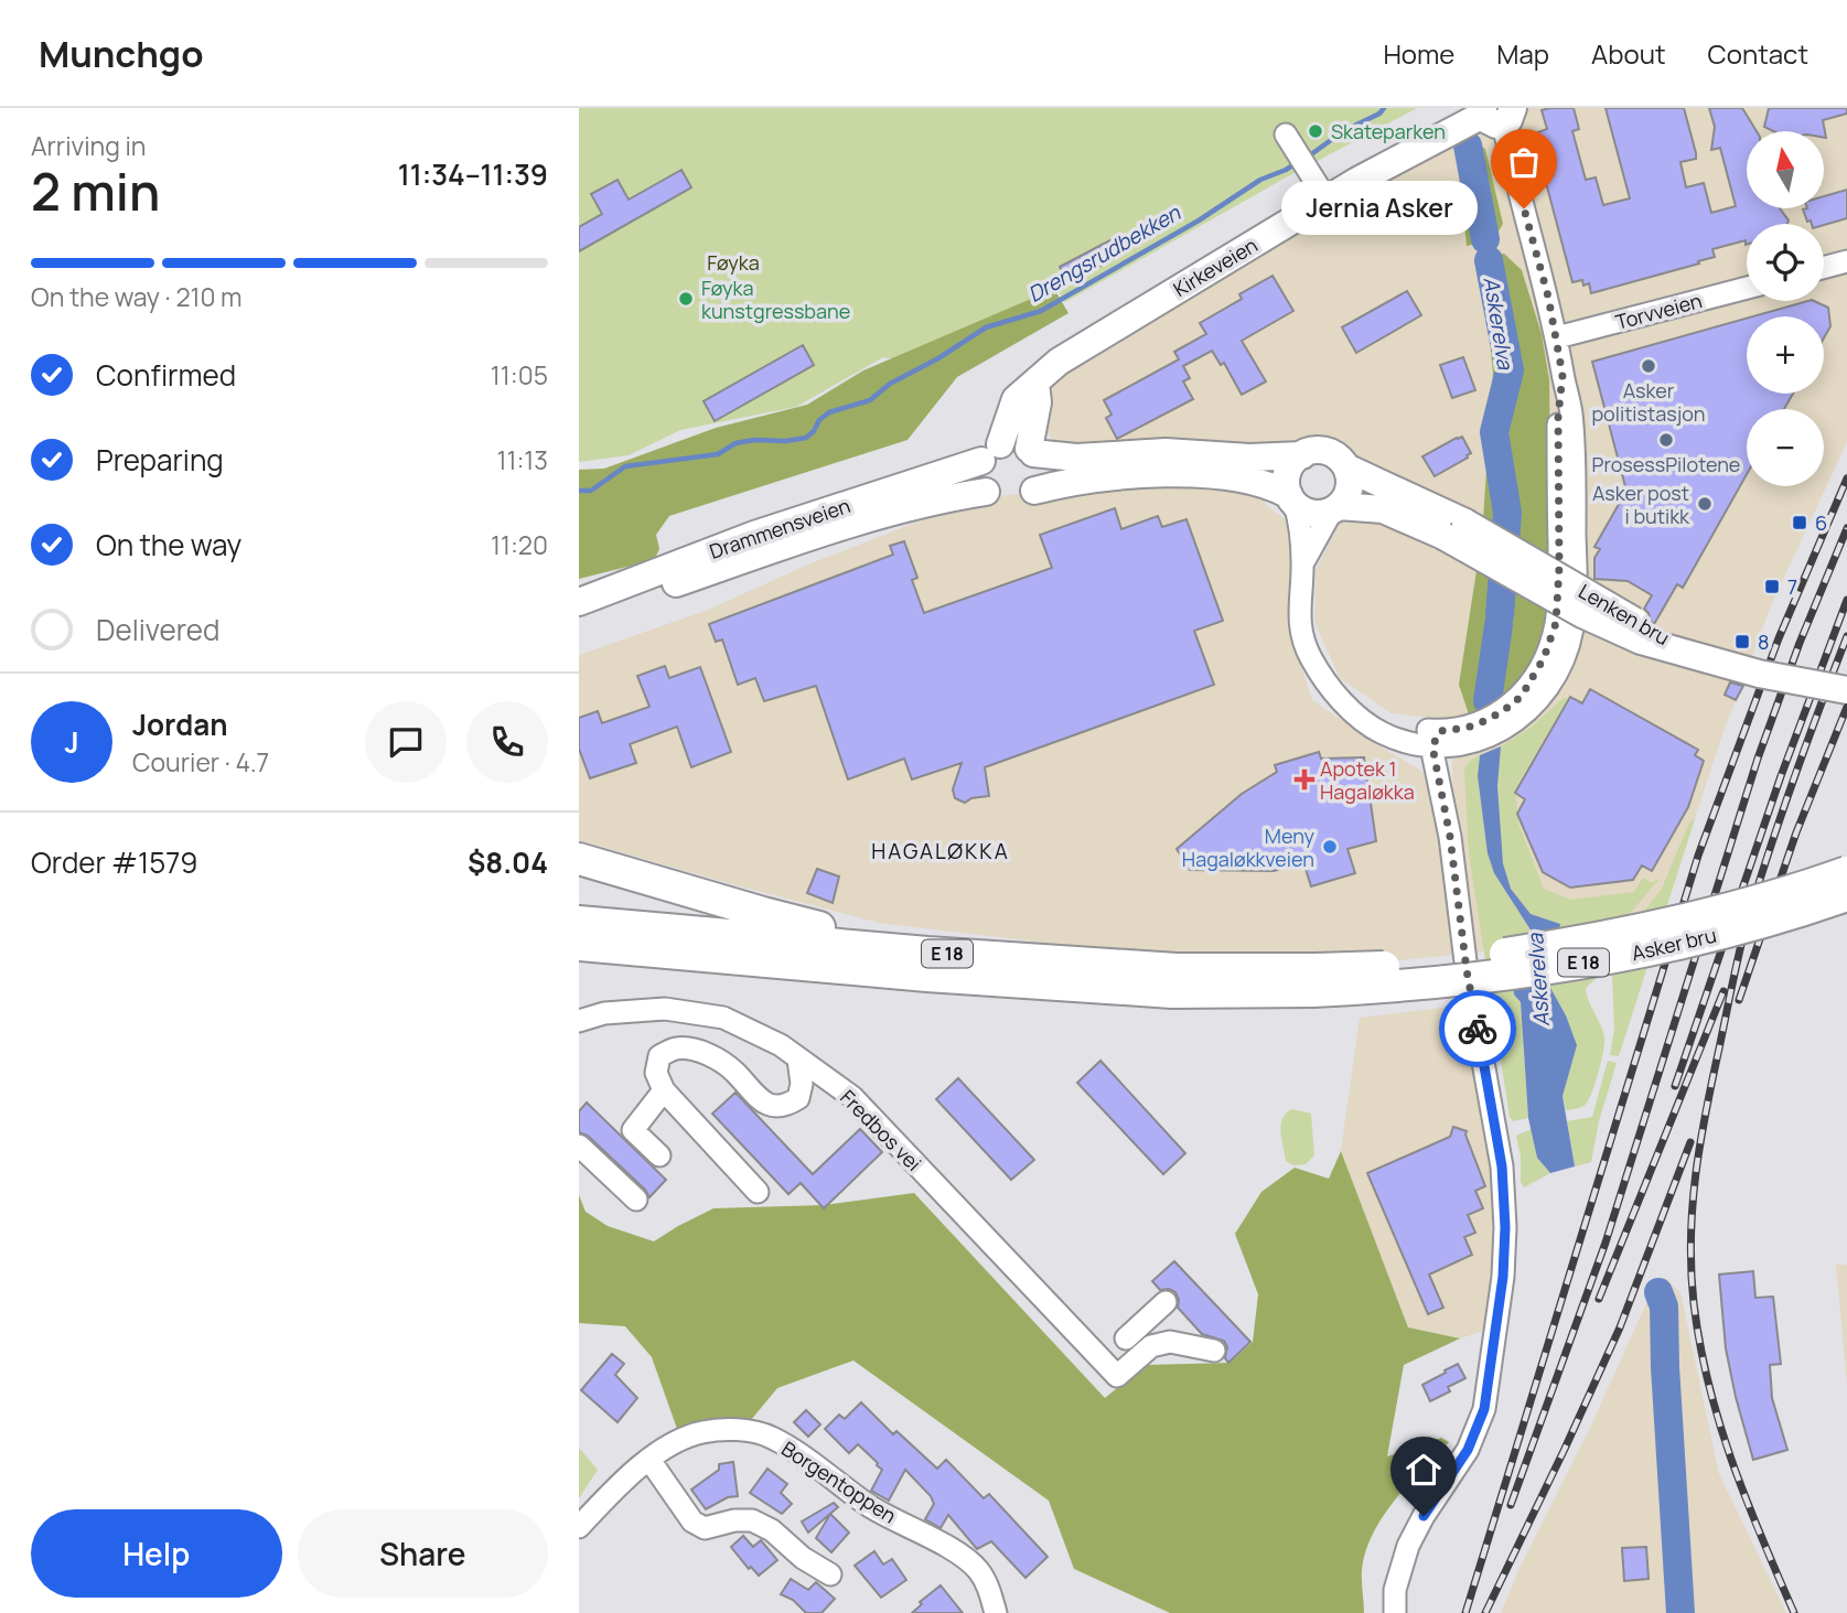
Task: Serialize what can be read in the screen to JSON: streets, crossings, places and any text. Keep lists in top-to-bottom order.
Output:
{
  "streets": {
    "highway": ["Asker bru", "E 18"],
    "main road": ["Kirkeveien", "Drammensveien", "Lenken bru"],
    "street": ["Torvveien", "Fredbos vei", "Borgentoppen"]
  },
  "crossings": [
    ["Kirkeveien", "Drammensveien"],
    ["Asker bru", "E 18"]
  ],
  "districts": ["HAGALØKKA"],
  "water": ["Drengsrudbekken", "Askerelva"],
  "parks": ["Føyka"],
  "places": {
    "other": [
      "Skateparken",
      "Jernia Asker",
      "Føyka kunstgressbane",
      "Asker politistasjon",
      "ProsessPilotene",
      "Asker post i butikk",
      "Meny Hagaløkkveien"
    ],
    "transit": ["6", "7", "8"],
    "health": ["Apotek 1 Hagaløkka"]
  },
  "north": "top",
  "page": {
    "header": "Munchgo",
    "nav": [
      "Home",
      "Map",
      "About",
      "Contact"
    ],
    "heading": ["2 min", "Arriving in", "11:34–11:39"],
    "panel": [
      "Jordan",
      "Courier · 4.7",
      "Order #1579",
      "$8.04"
    ],
    "map_buttons": ["+", "−"],
    "bubble": "Jernia Asker",
    "bar": "On the way · 210 m",
    "list": [
      ["Confirmed", "11:05"],
      ["Preparing", "11:13"],
      ["On the way", "11:20"],
      "Delivered"
    ],
    "round": "J",
    "buttons": ["Help", "Share"]
  }
}
